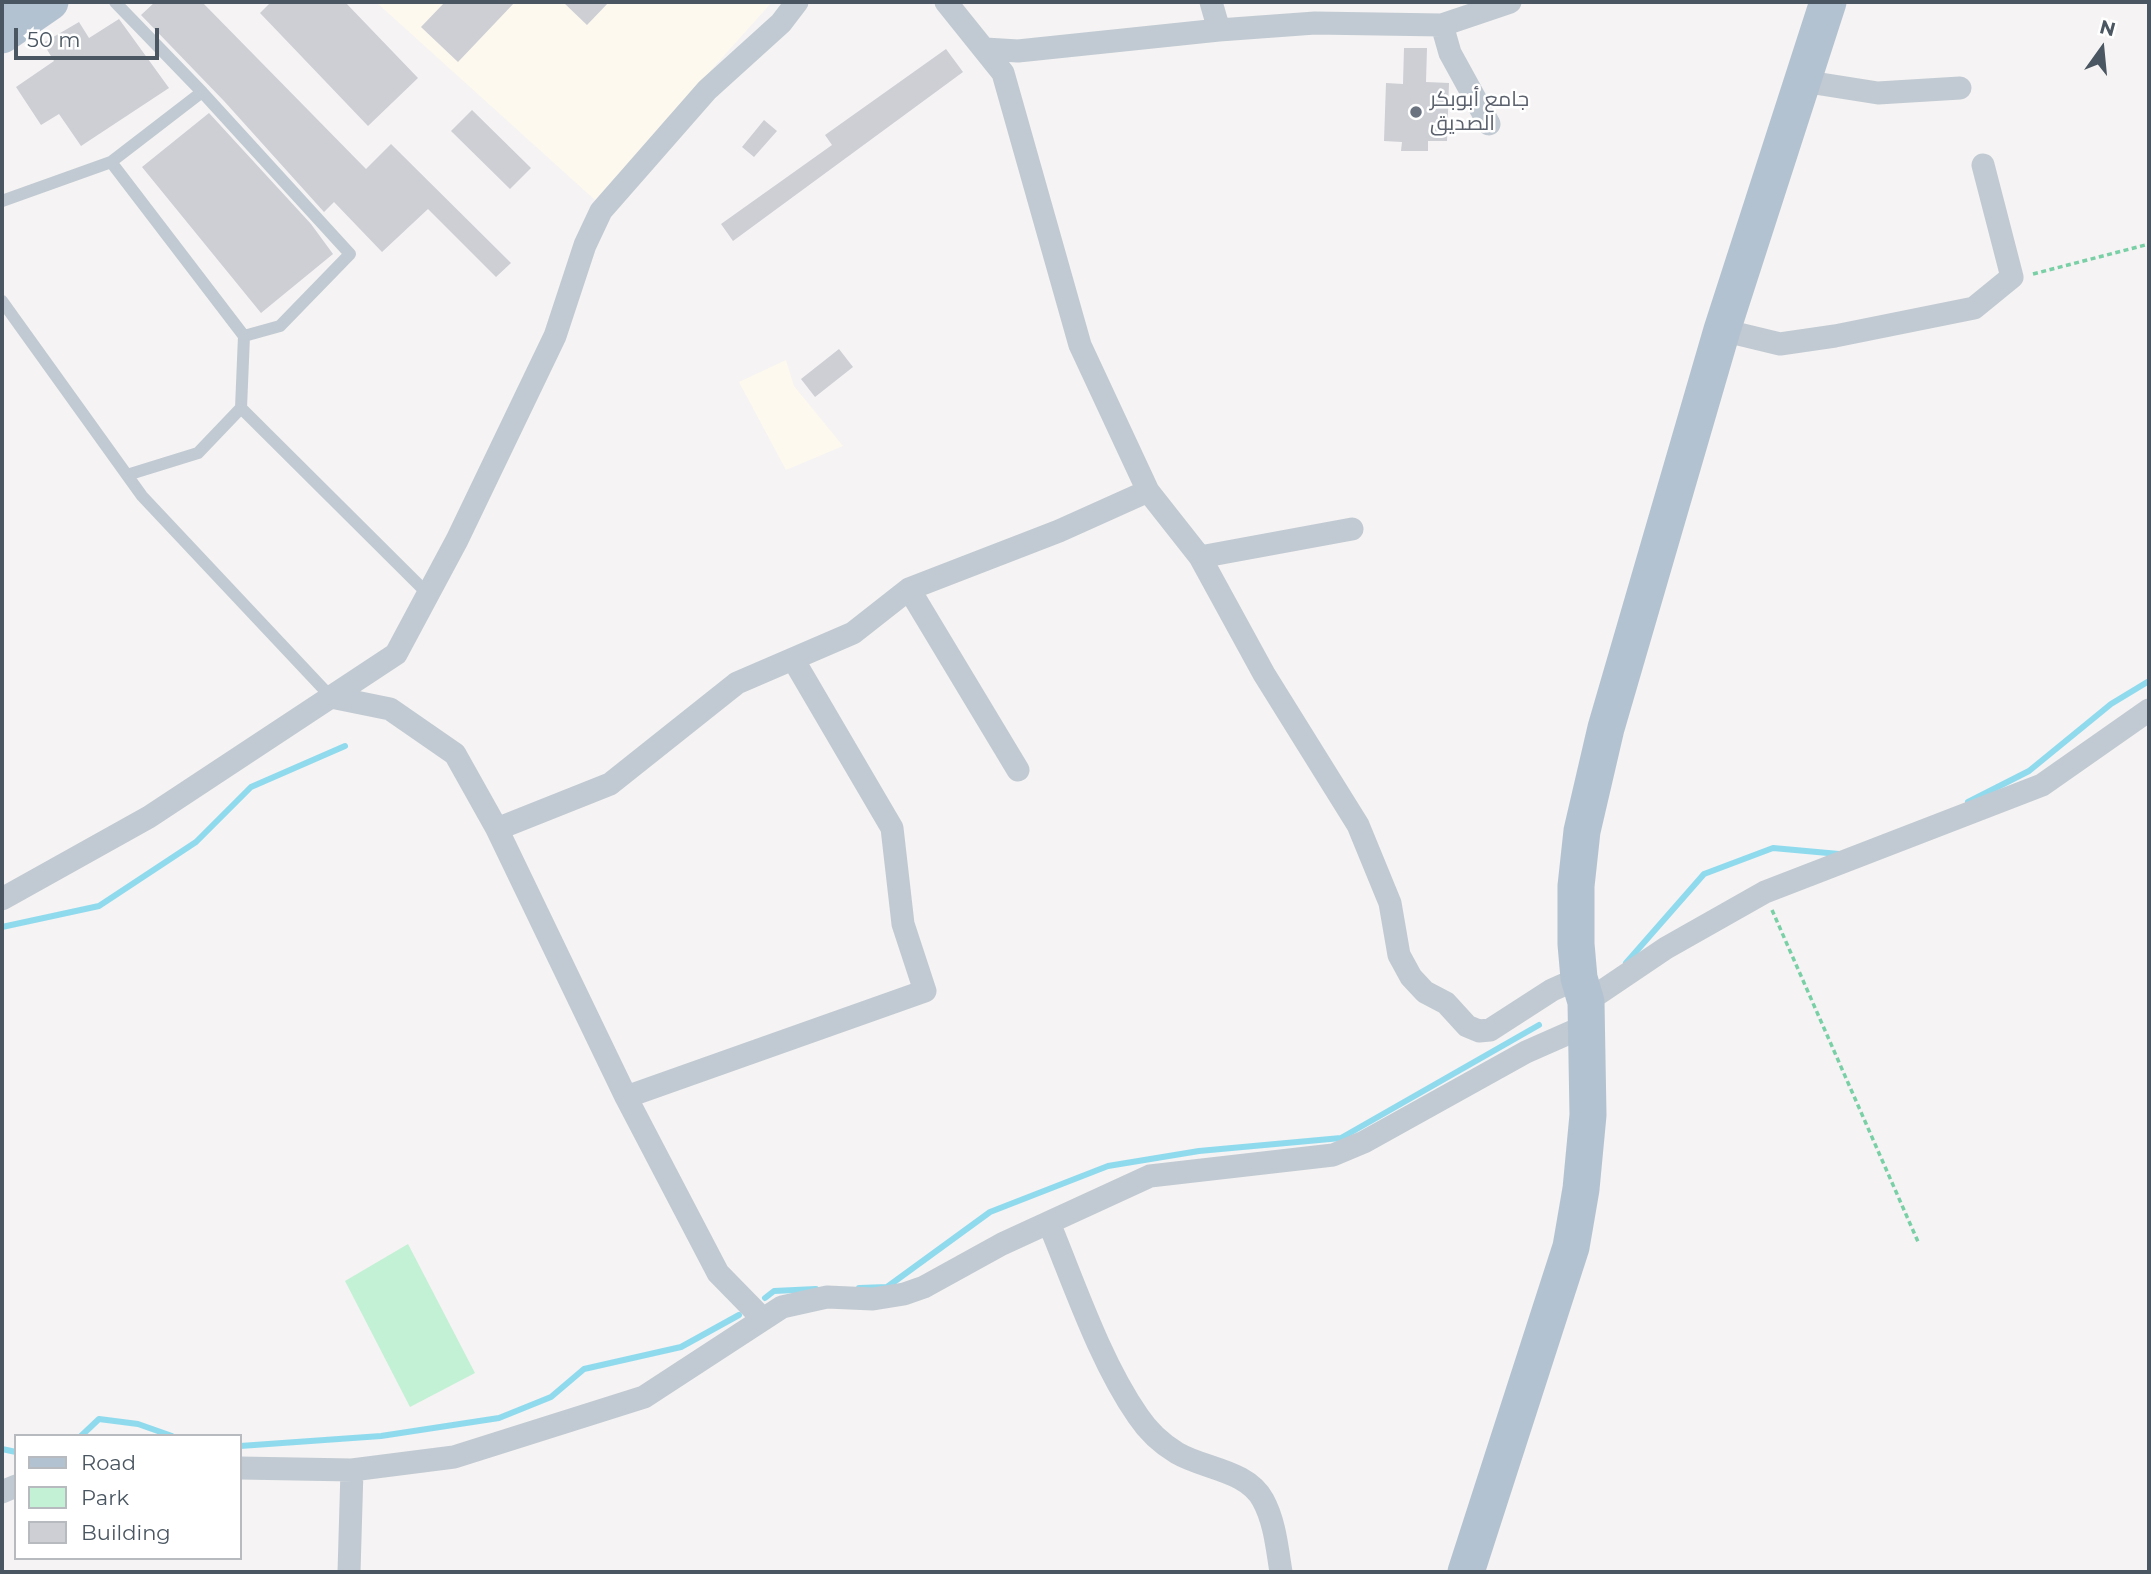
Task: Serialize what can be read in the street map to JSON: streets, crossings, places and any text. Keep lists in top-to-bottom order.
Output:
{
  "places": ["جامع أبوبكر الصديق"],
  "legend": ["Road", "Park", "Building"],
  "scale_bar": "50 m",
  "north": "top"
}
